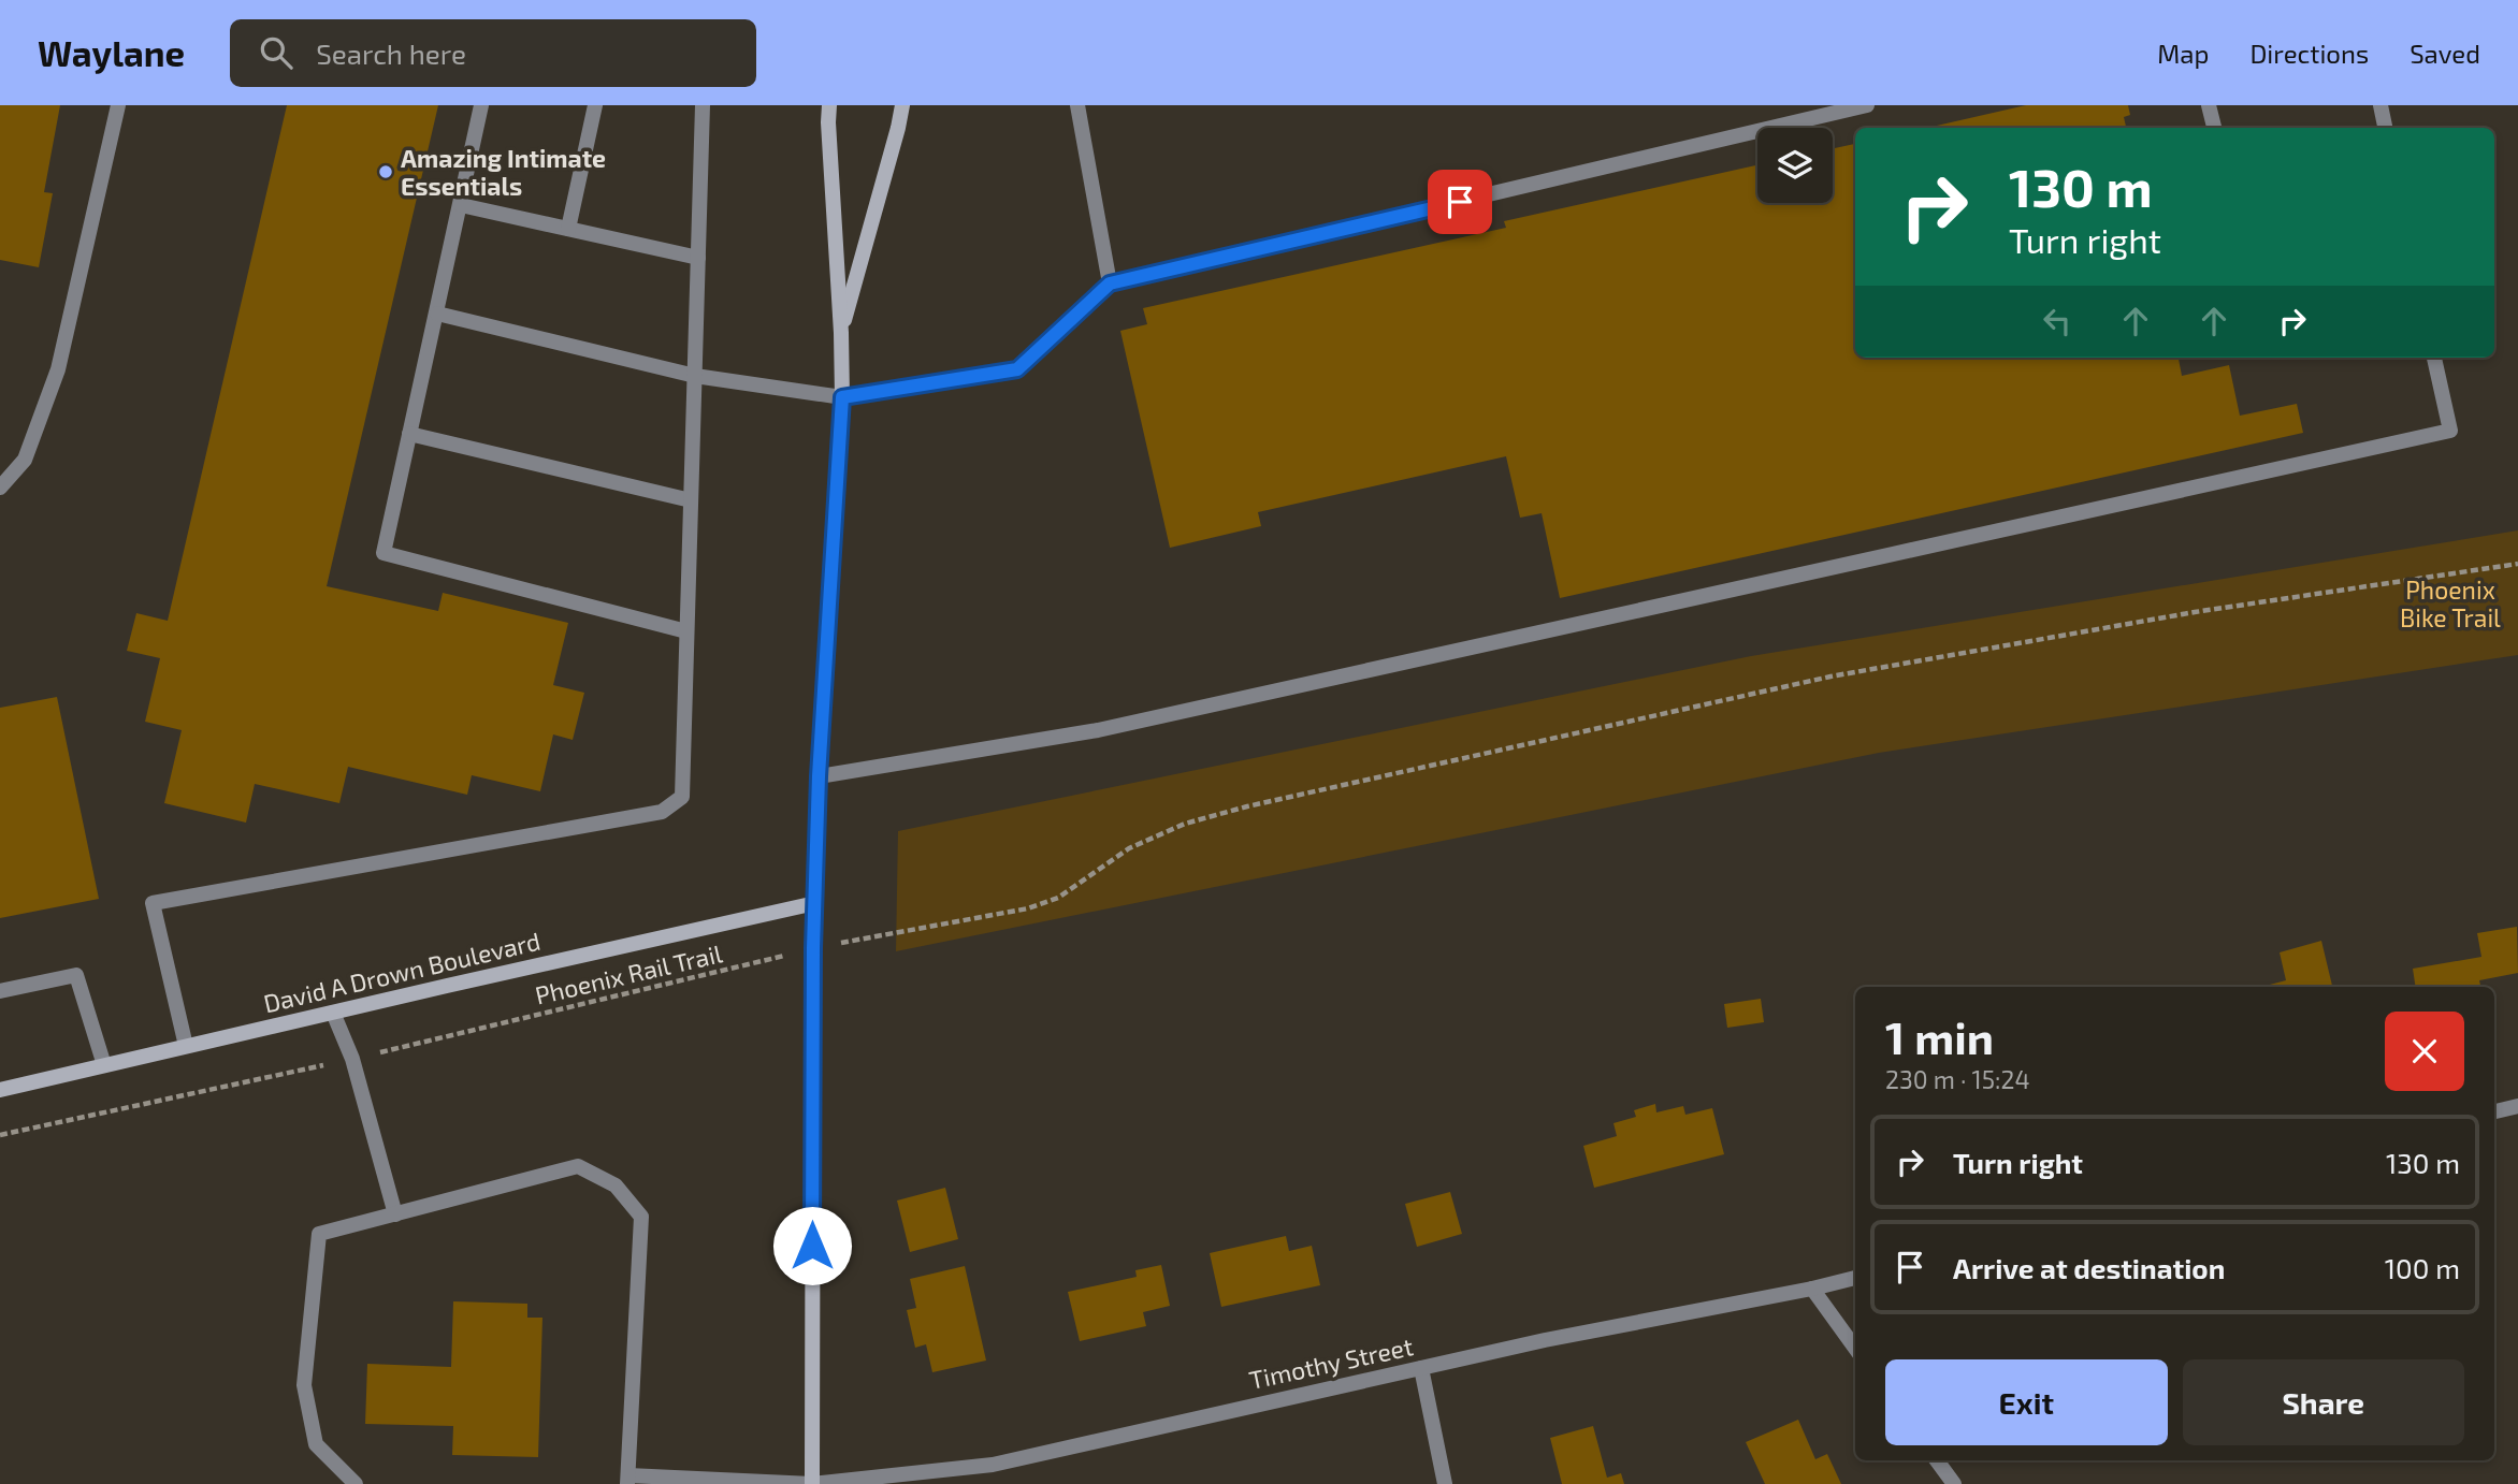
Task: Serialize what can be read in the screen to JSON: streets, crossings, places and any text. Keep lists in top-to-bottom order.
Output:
{
  "streets": {
    "main road": ["David A Drown Boulevard"],
    "street": ["Timothy Street"],
    "path": ["Phoenix Rail Trail"]
  },
  "parks": ["Phoenix Bike Trail"],
  "places": ["Amazing Intimate Essentials"],
  "page": {
    "header": "Waylane",
    "search": "Search here",
    "nav": ["Map", "Directions", "Saved"],
    "turn": ["130 m", "Turn right"],
    "heading": ["1 min", "230 m · 15:24"],
    "list": [
      {
        "name": "Turn right",
        "value": "130 m"
      },
      {
        "name": "Arrive at destination",
        "value": "100 m"
      }
    ],
    "buttons": ["Exit", "Share"]
  }
}
